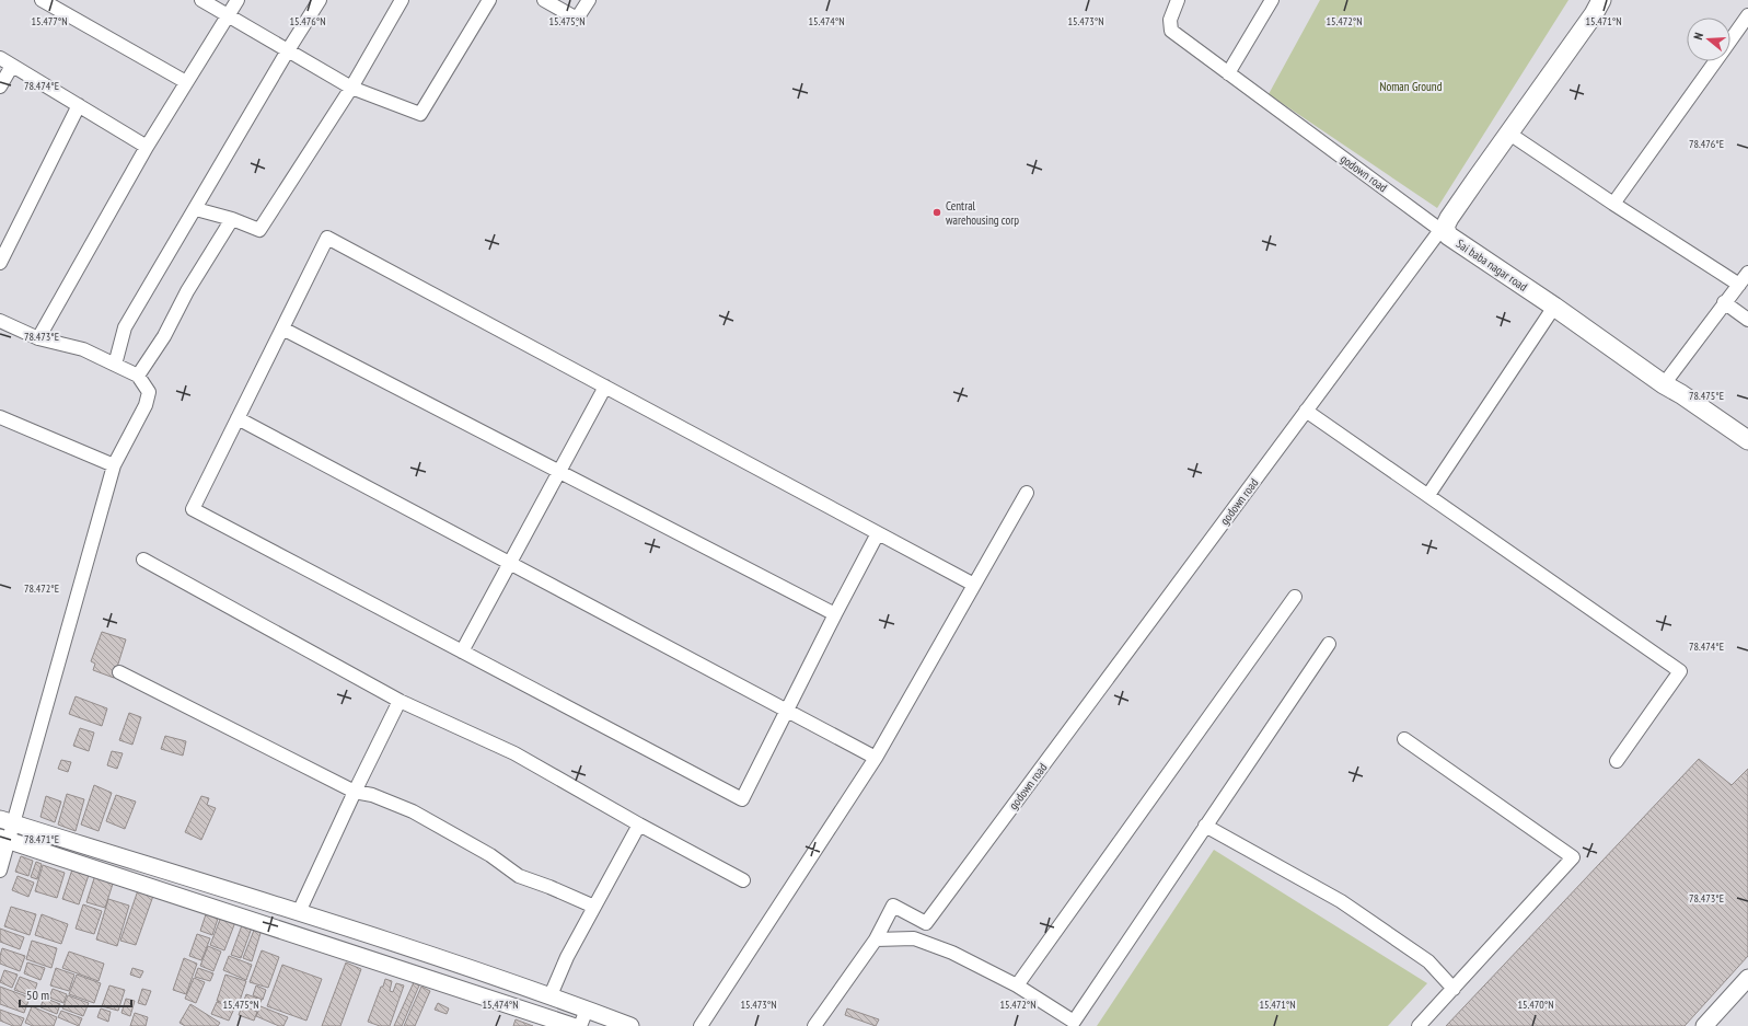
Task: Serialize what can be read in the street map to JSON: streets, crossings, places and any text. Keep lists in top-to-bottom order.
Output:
{
  "streets": {
    "main road": ["Sai baba nagar road"],
    "street": ["godown road"]
  },
  "crossings": [
    ["godown road", "Sai baba nagar road"]
  ],
  "parks": ["Noman Ground"],
  "places": ["Central warehousing corp"],
  "scale_bar": "50 m",
  "north": "left",
  "coordinates": [
    "15.477°N",
    "15.476°N",
    "15.475°N",
    "15.474°N",
    "15.473°N",
    "15.472°N",
    "15.471°N",
    "78.474°E",
    "78.476°E",
    "78.473°E",
    "78.475°E",
    "78.472°E",
    "78.471°E",
    "15.470°N"
  ]
}
